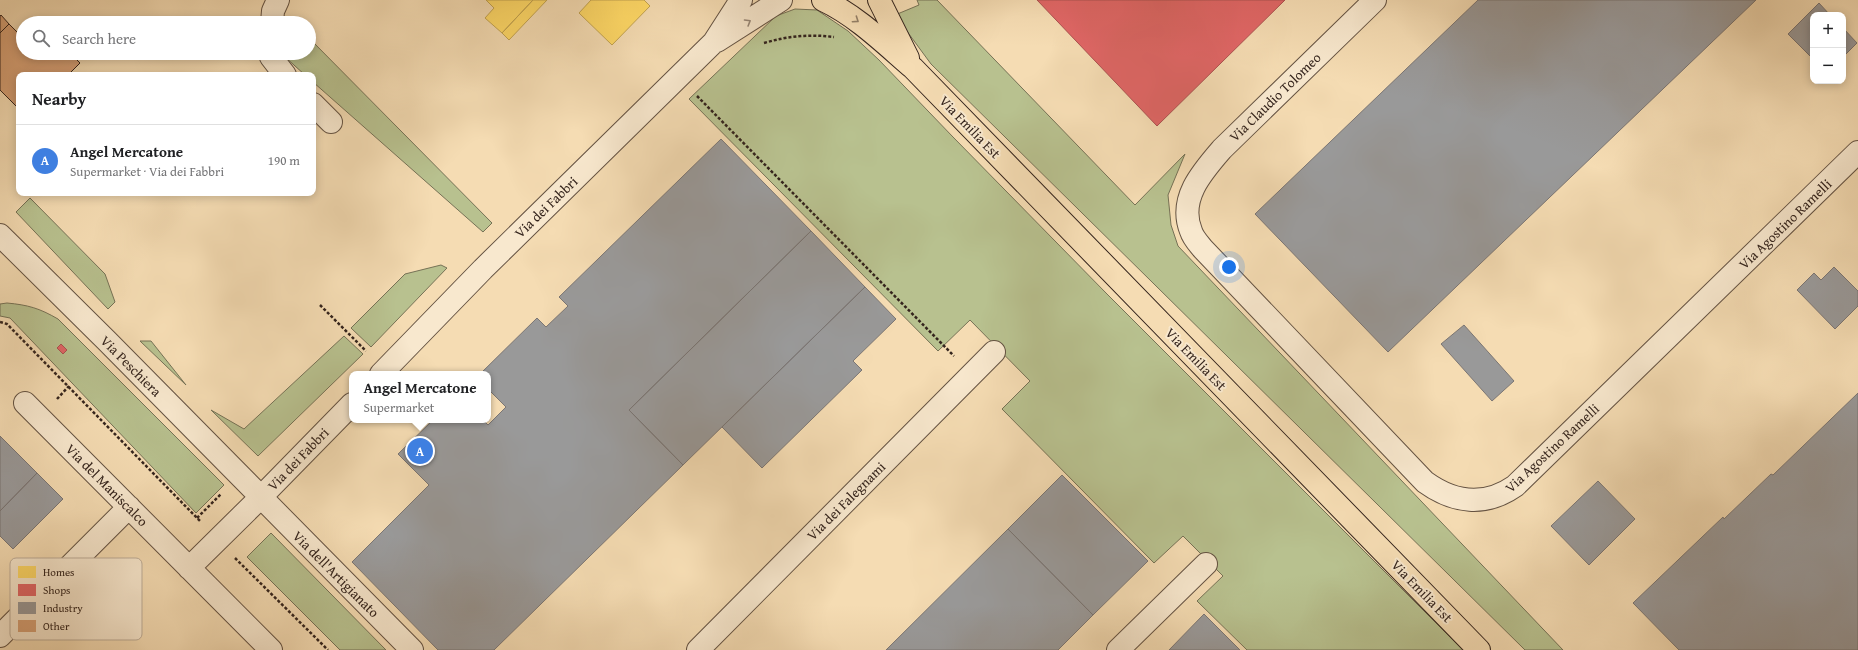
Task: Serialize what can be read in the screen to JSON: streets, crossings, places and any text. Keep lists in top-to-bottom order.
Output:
{
  "streets": {
    "main road": ["Via Emilia Est"],
    "street": [
      "Via Claudio Tolomeo",
      "Via dei Fabbri",
      "Via Agostino Ramelli",
      "Via Peschiera",
      "Via del Maniscalco",
      "Via dei Falegnami",
      "Via dell'Artigianato"
    ]
  },
  "crossings": [
    ["Via Claudio Tolomeo", "Via Agostino Ramelli"],
    ["Via dei Fabbri", "Via Peschiera"],
    ["Via dei Fabbri", "Via dell'Artigianato"],
    ["Via Peschiera", "Via dell'Artigianato"]
  ],
  "legend": [
    "Homes",
    "Shops",
    "Industry",
    "Other"
  ],
  "page": {
    "map_buttons": ["+", "−"],
    "search": "Search here",
    "heading": "Nearby",
    "list": [
      {
        "mark": "A",
        "name": "Angel Mercatone",
        "note": "Supermarket · Via dei Fabbri",
        "value": "190 m"
      }
    ],
    "popup": ["Angel Mercatone", "Supermarket"],
    "pins": "A"
  }
}
